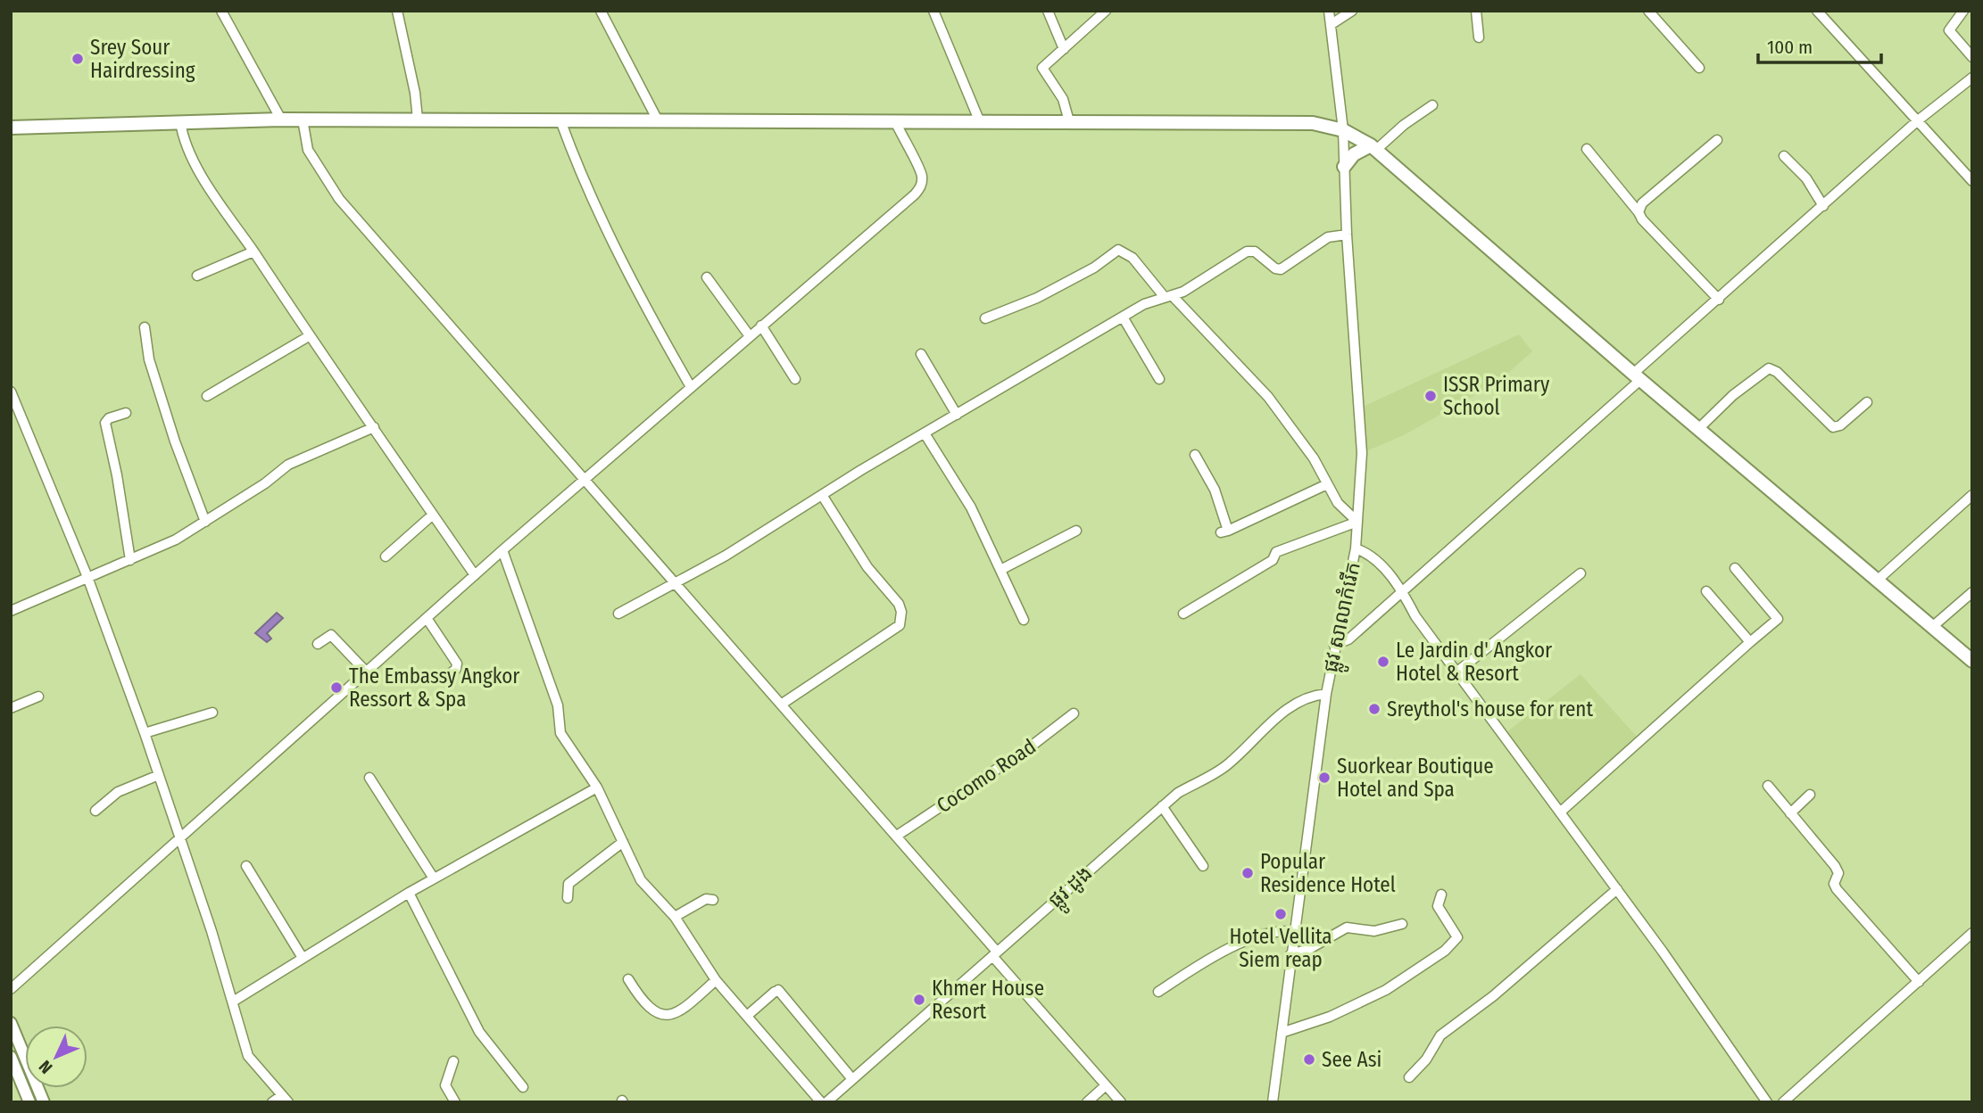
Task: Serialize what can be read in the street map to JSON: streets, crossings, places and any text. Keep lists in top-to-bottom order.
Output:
{
  "streets": {
    "street": ["ផ្លូវ សាលាកំរើក", "Cocomo Road", "ផ្លូវ ដូង"]
  },
  "crossings": [
    ["ផ្លូវ សាលាកំរើក", "ផ្លូវ ដូង"]
  ],
  "places": [
    "Srey Sour Hairdressing",
    "ISSR Primary School",
    "Le Jardin d' Angkor Hotel & Resort",
    "The Embassy Angkor Ressort & Spa",
    "Sreythol's house for rent",
    "Suorkear Boutique Hotel and Spa",
    "Popular Residence Hotel",
    "Hotel Vellita Siem reap",
    "Khmer House Resort",
    "See Asi"
  ],
  "scale_bar": "100 m",
  "north": "bottom left"
}
